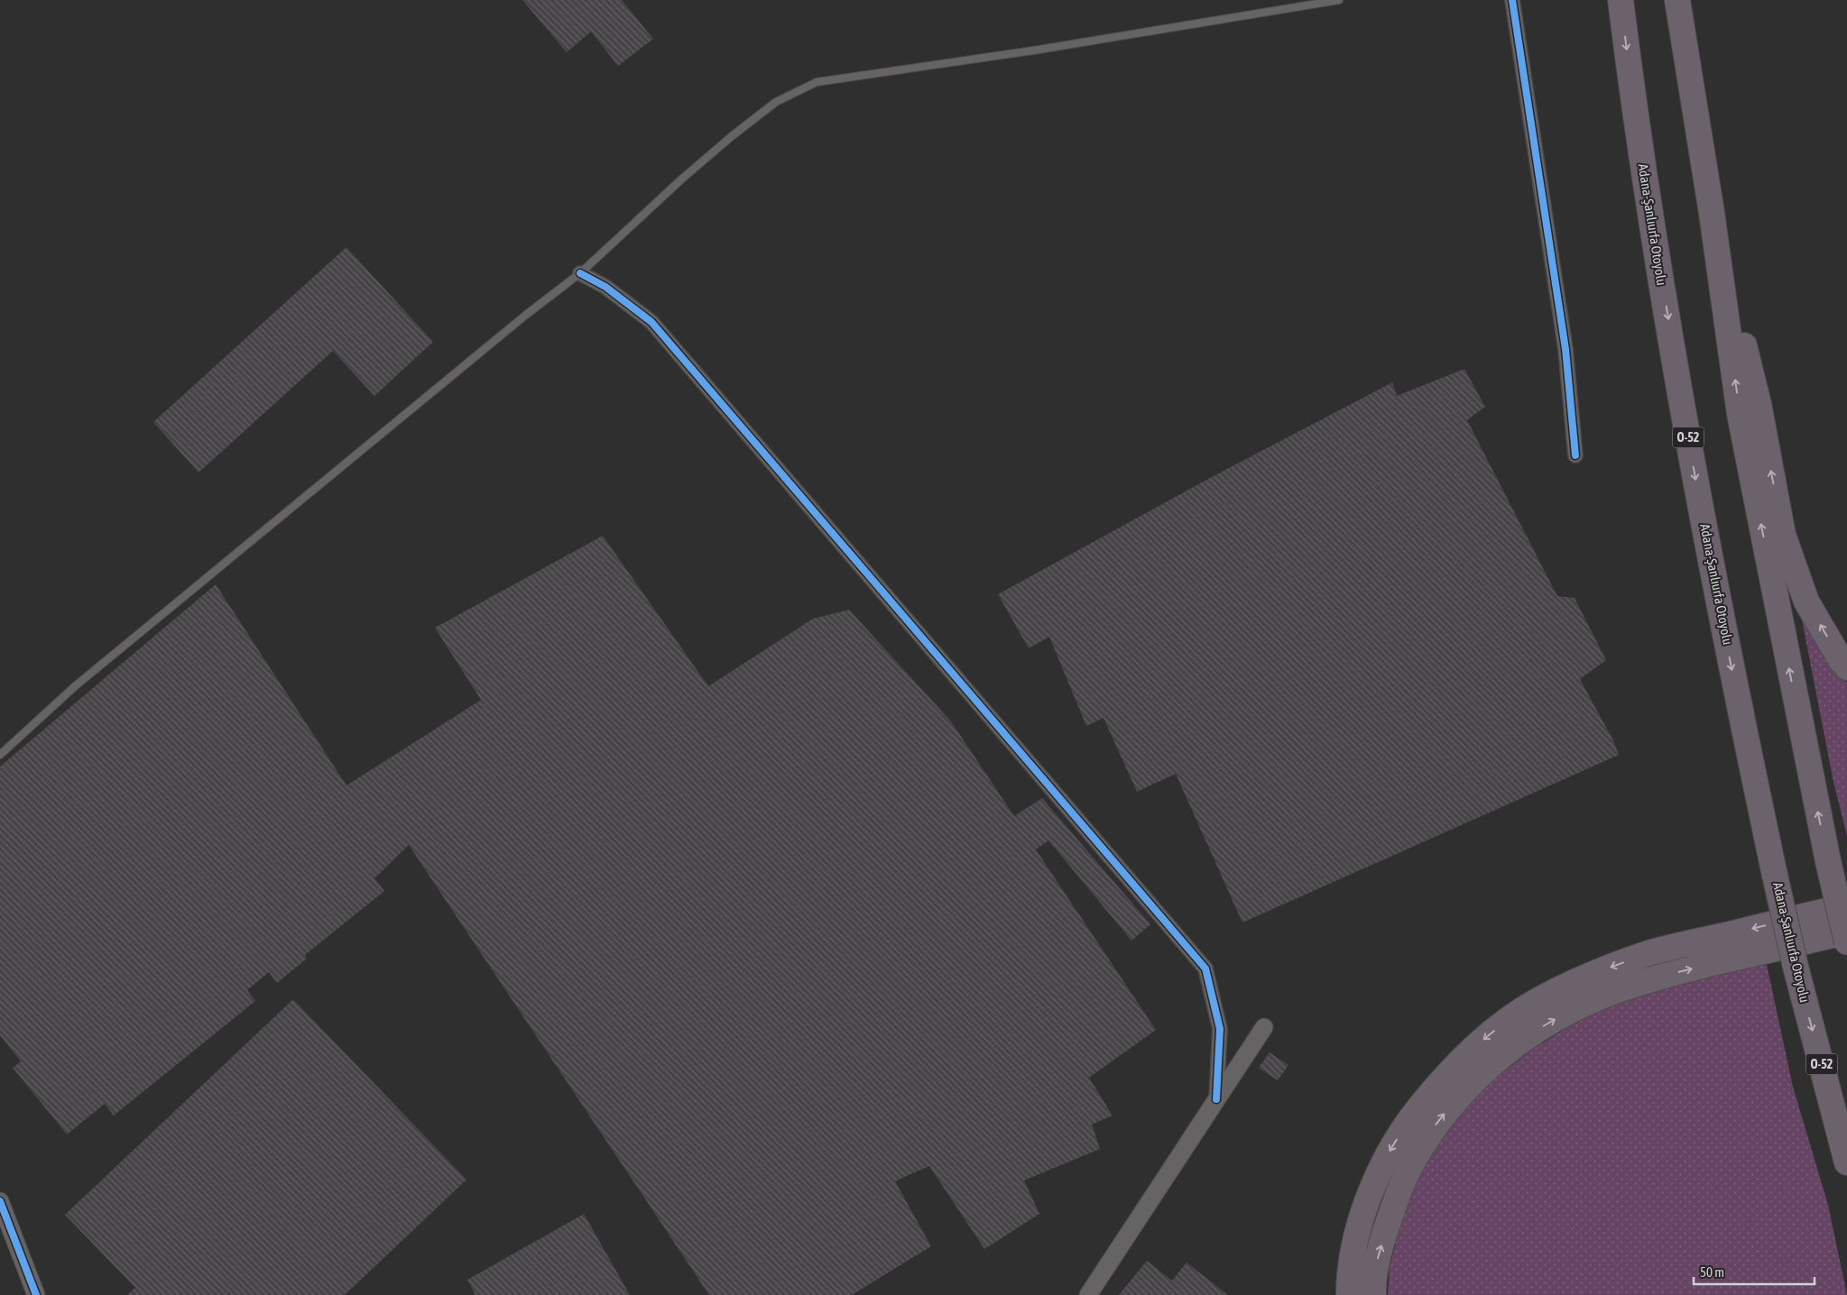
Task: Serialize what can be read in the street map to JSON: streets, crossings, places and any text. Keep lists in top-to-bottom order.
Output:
{
  "streets": {
    "highway": ["Adana-Şanlıurfa Otoyolu", "O-52"]
  },
  "scale_bar": "50 m"
}
